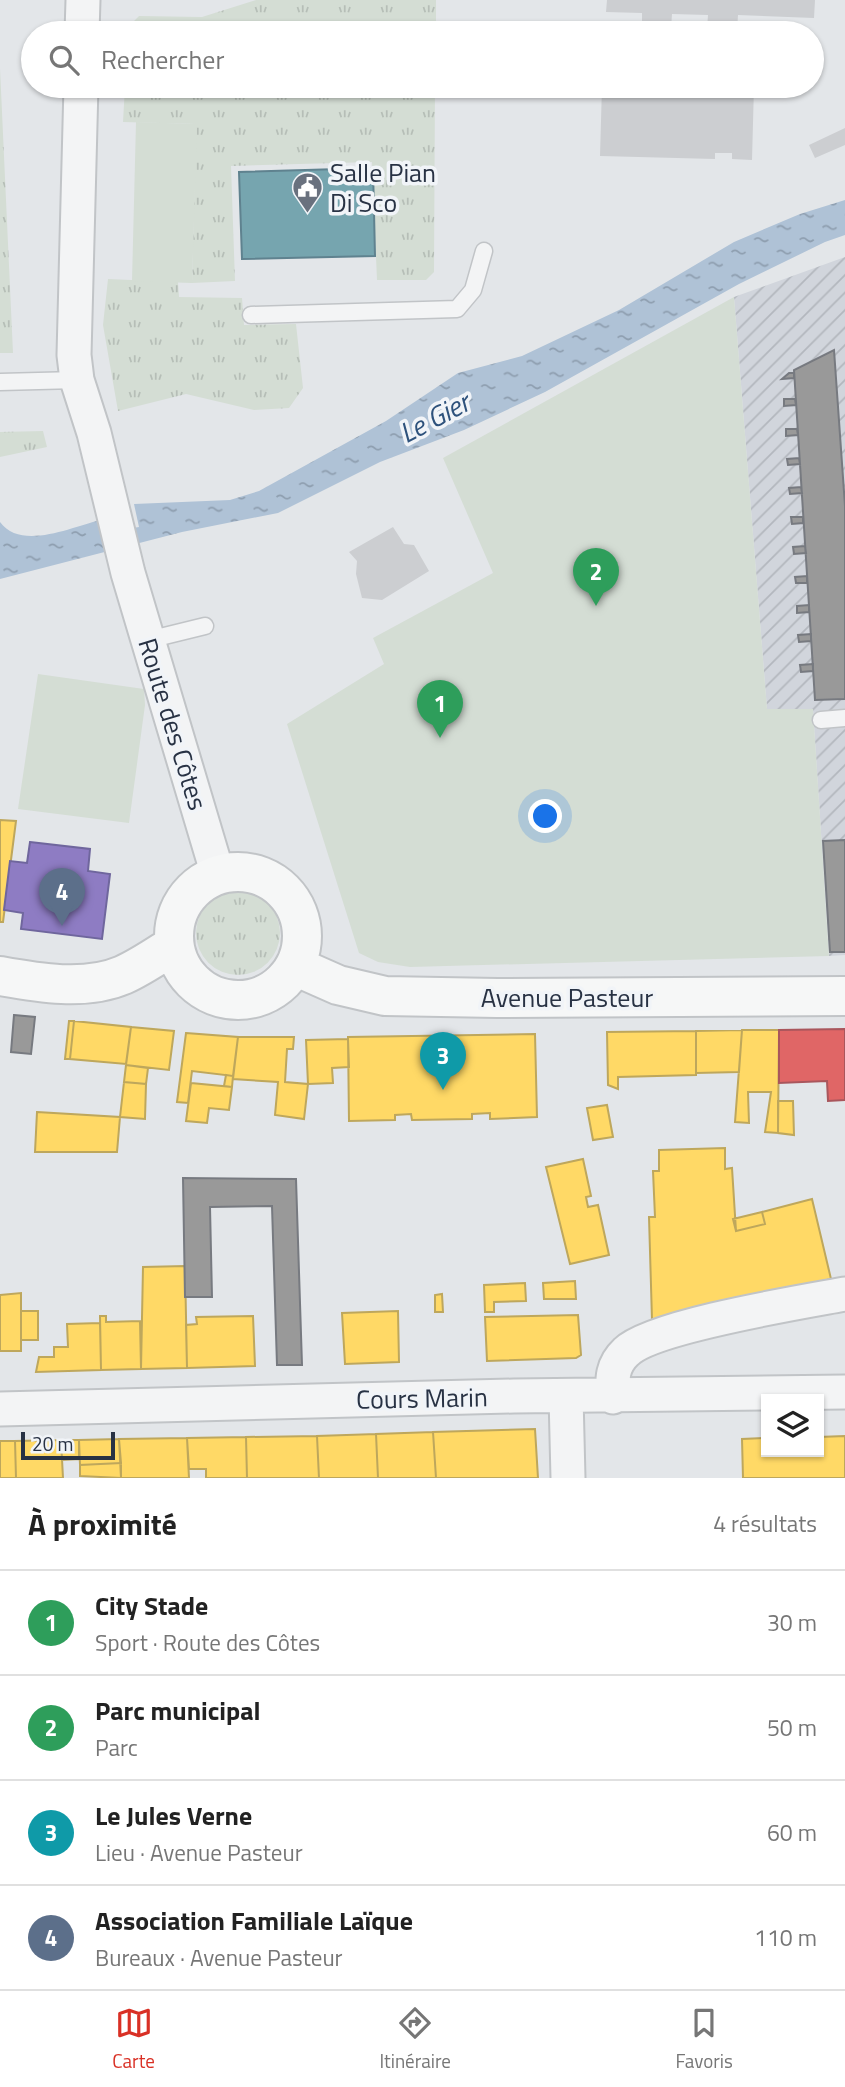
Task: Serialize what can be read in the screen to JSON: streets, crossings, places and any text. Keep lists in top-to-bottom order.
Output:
{
  "streets": {
    "main road": ["Avenue Pasteur"],
    "street": ["Route des Côtes", "Cours Marin"]
  },
  "crossings": [
    ["Route des Côtes", "Avenue Pasteur"]
  ],
  "water": ["Le Gier"],
  "places": {
    "public building": ["Salle Pian Di Sco"]
  },
  "scale_bar": "20 m",
  "page": {
    "search": "Rechercher",
    "pins": [
      "2",
      "1",
      "4",
      "3"
    ],
    "scale": "20 m",
    "heading": ["À proximité", "4 résultats"],
    "list": [
      {
        "mark": "1",
        "name": "City Stade",
        "note": "Sport · Route des Côtes",
        "value": "30 m"
      },
      {
        "mark": "2",
        "name": "Parc municipal",
        "note": "Parc",
        "value": "50 m"
      },
      {
        "mark": "3",
        "name": "Le Jules Verne",
        "note": "Lieu · Avenue Pasteur",
        "value": "60 m"
      },
      {
        "mark": "4",
        "name": "Association Familiale Laïque",
        "note": "Bureaux · Avenue Pasteur",
        "value": "110 m"
      }
    ],
    "nav": ["Carte", "Itinéraire", "Favoris"]
  }
}
